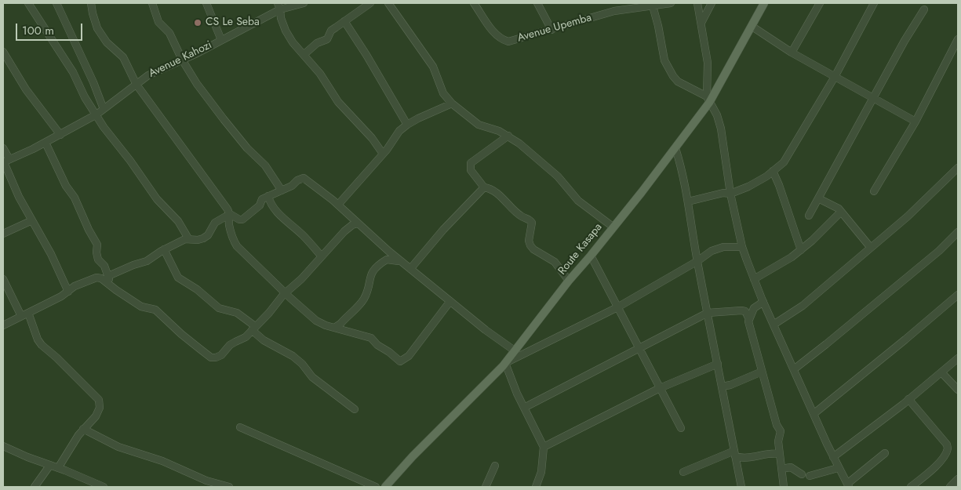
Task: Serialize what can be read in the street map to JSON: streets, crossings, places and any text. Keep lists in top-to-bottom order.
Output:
{
  "streets": {
    "main road": ["Route Kasapa"],
    "street": ["Avenue Upemba", "Avenue Kahozi"]
  },
  "places": ["CS Le Seba"],
  "scale_bar": "100 m"
}
